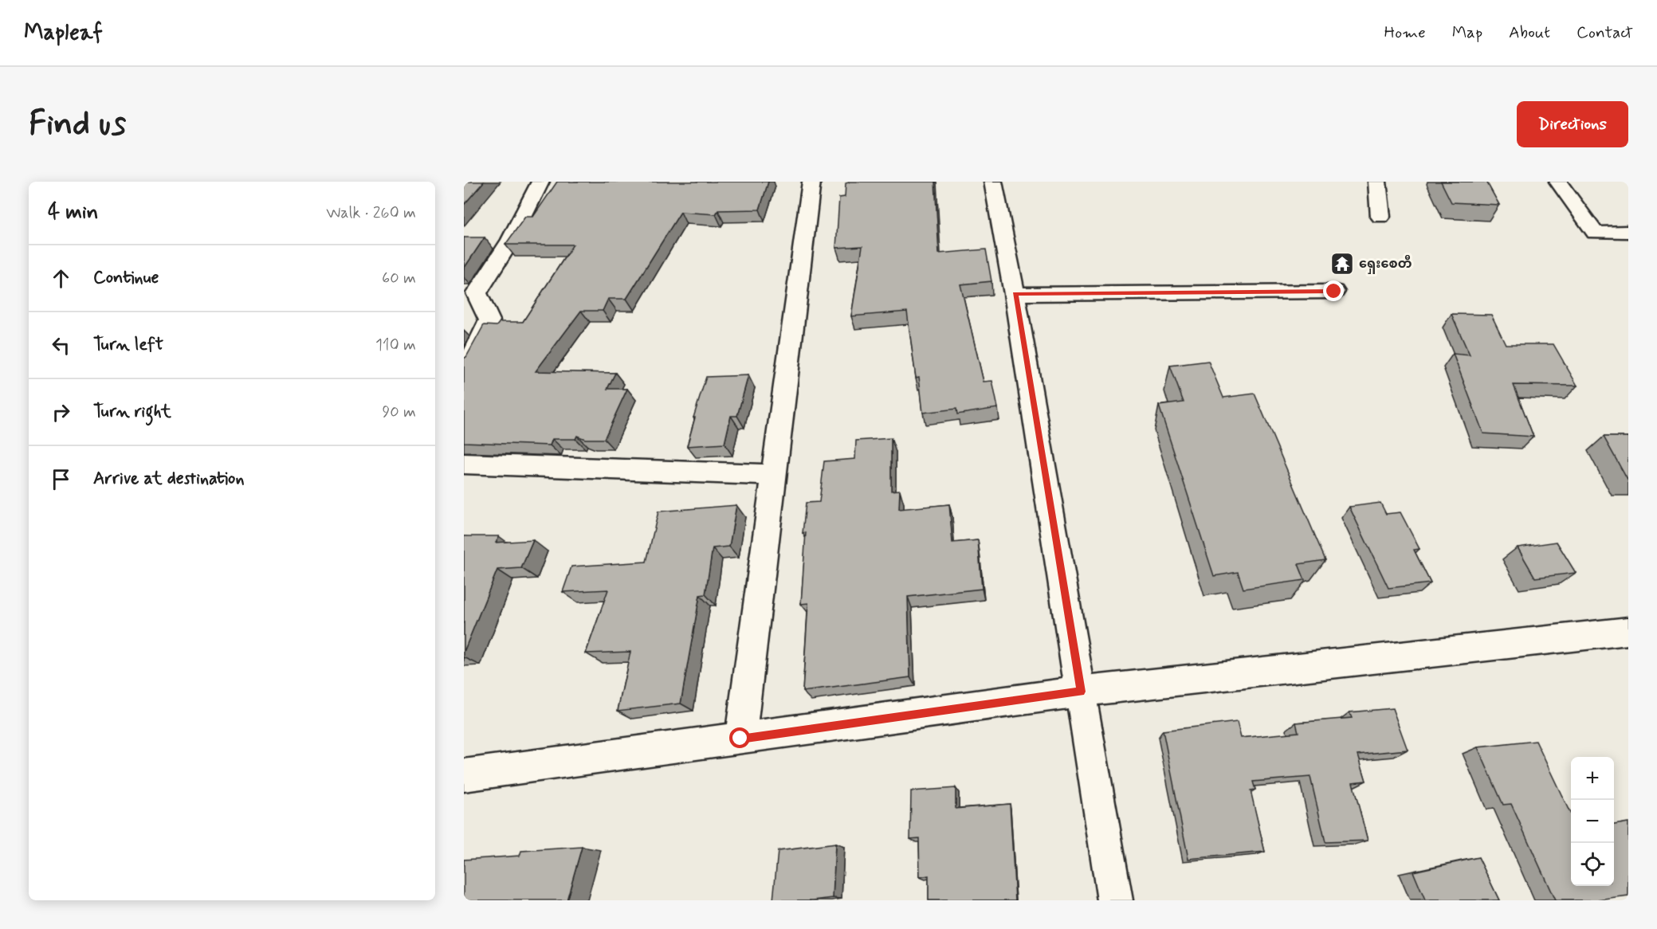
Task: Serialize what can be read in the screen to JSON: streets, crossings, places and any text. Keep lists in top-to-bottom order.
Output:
{
  "places": {
    "temple": ["ရှေးစေတီ"]
  },
  "page": {
    "header": "Mapleaf",
    "nav": [
      "Home",
      "Map",
      "About",
      "Contact"
    ],
    "buttons": "Directions",
    "title": "Find us",
    "heading": ["4 min", "Walk · 260 m"],
    "list": [
      ["Continue", "60 m"],
      ["Turn left", "110 m"],
      ["Turn right", "90 m"],
      "Arrive at destination"
    ],
    "map_buttons": ["+", "−"]
  }
}
